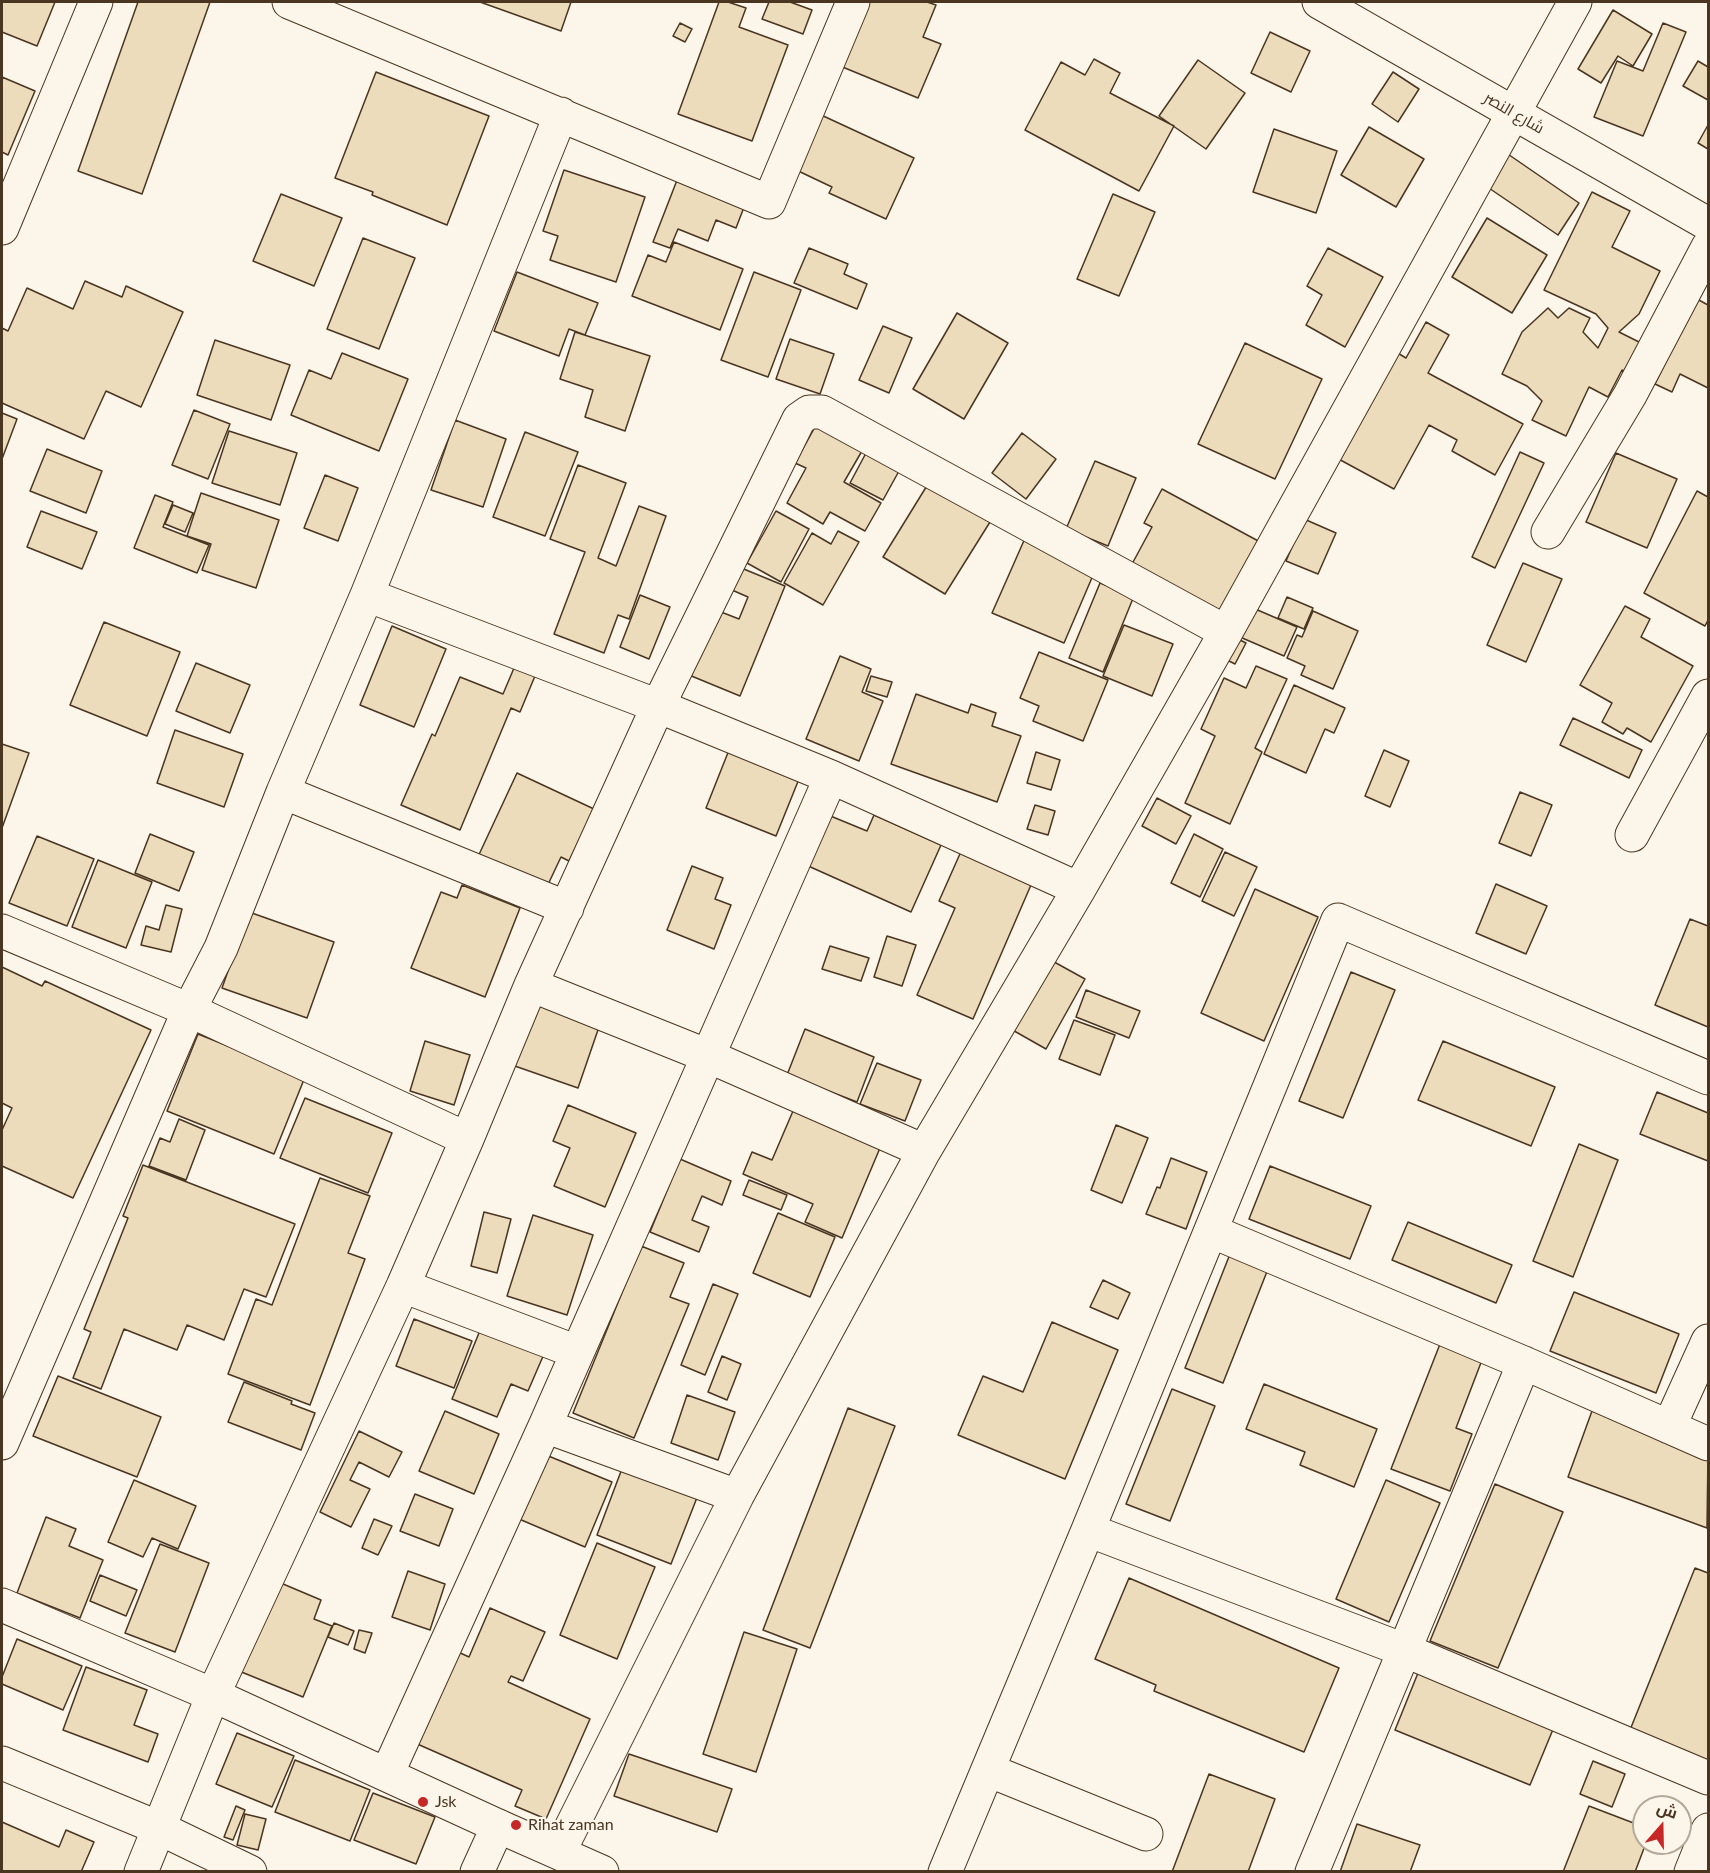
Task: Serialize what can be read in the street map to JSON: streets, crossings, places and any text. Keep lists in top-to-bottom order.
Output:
{
  "streets": {
    "street": ["شارع النصر"]
  },
  "places": ["Jsk", "Rihat zaman"],
  "north": "top"
}
